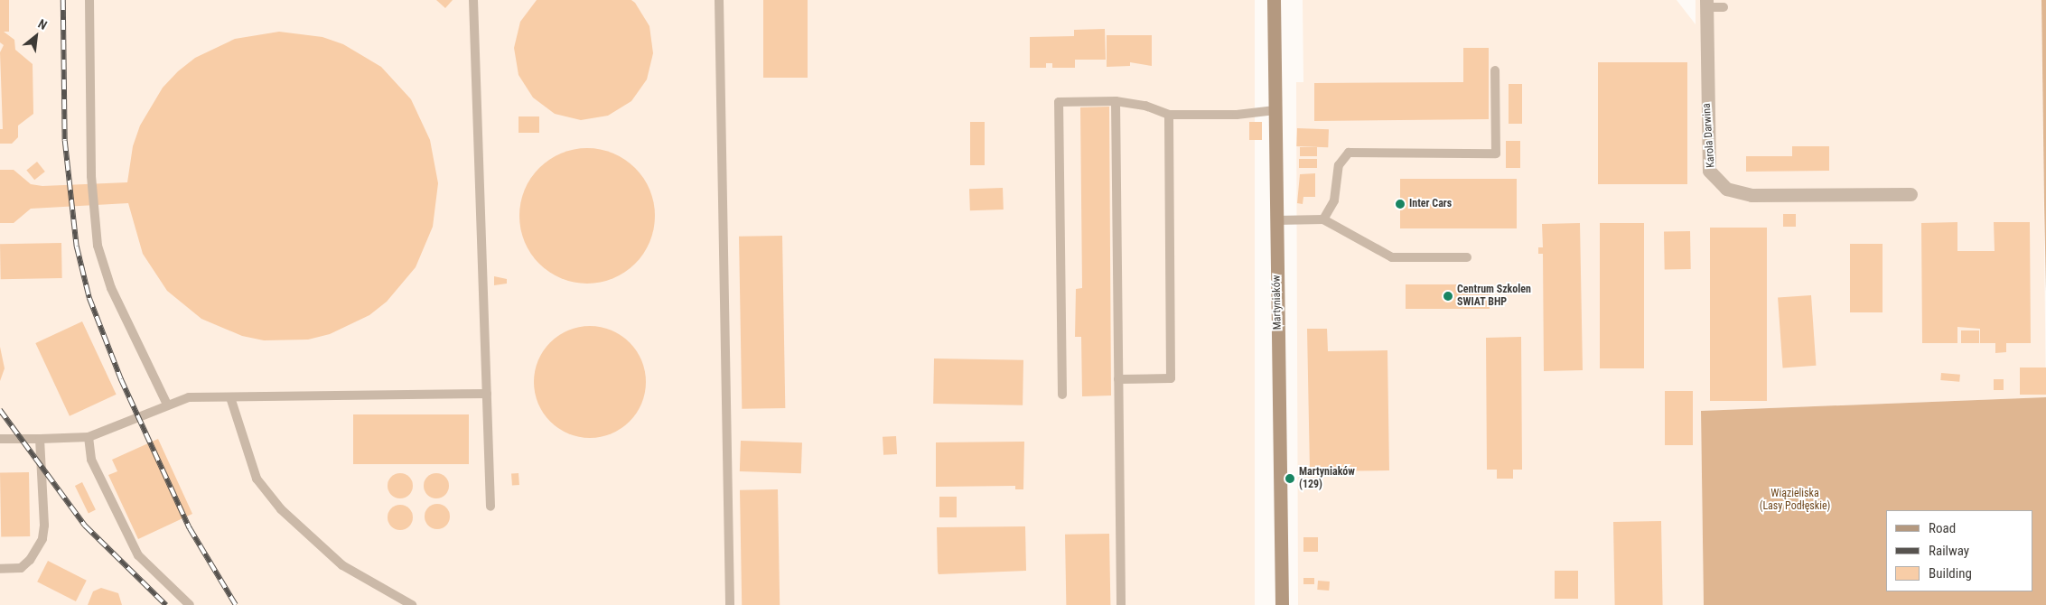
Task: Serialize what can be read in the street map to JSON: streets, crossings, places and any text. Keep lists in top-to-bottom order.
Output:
{
  "streets": {
    "main road": ["Martyniaków"],
    "street": ["Karola Darwina"]
  },
  "parks": ["Wiązieliska (Lasy Podłęskie)"],
  "places": ["Inter Cars", "Centrum Szkolen SWIAT BHP", "Martyniaków (129)"],
  "legend": ["Road", "Railway", "Building"],
  "north": "top right"
}
